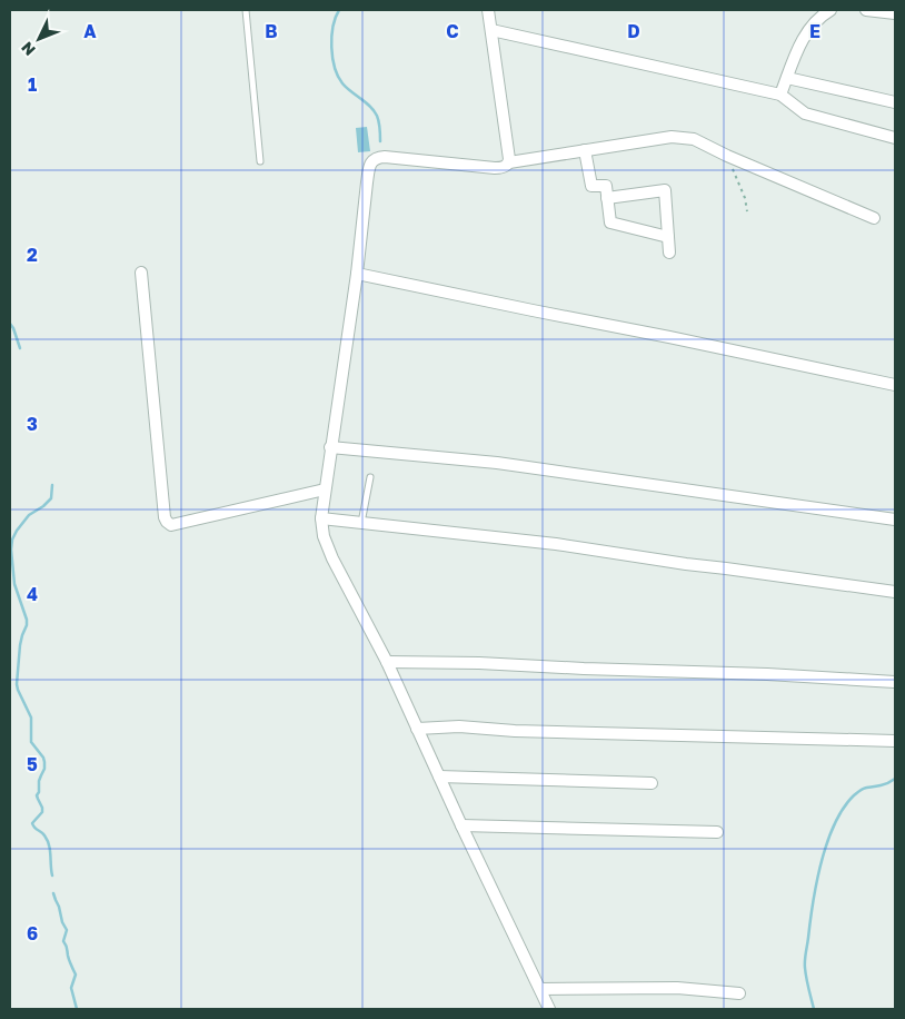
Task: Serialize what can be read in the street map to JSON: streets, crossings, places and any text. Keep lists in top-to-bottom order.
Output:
{
  "north": "bottom left",
  "grid": {
    "columns": [
      "A",
      "B",
      "C",
      "D",
      "E"
    ],
    "rows": [
      "1",
      "2",
      "3",
      "4",
      "5",
      "6"
    ]
  }
}
